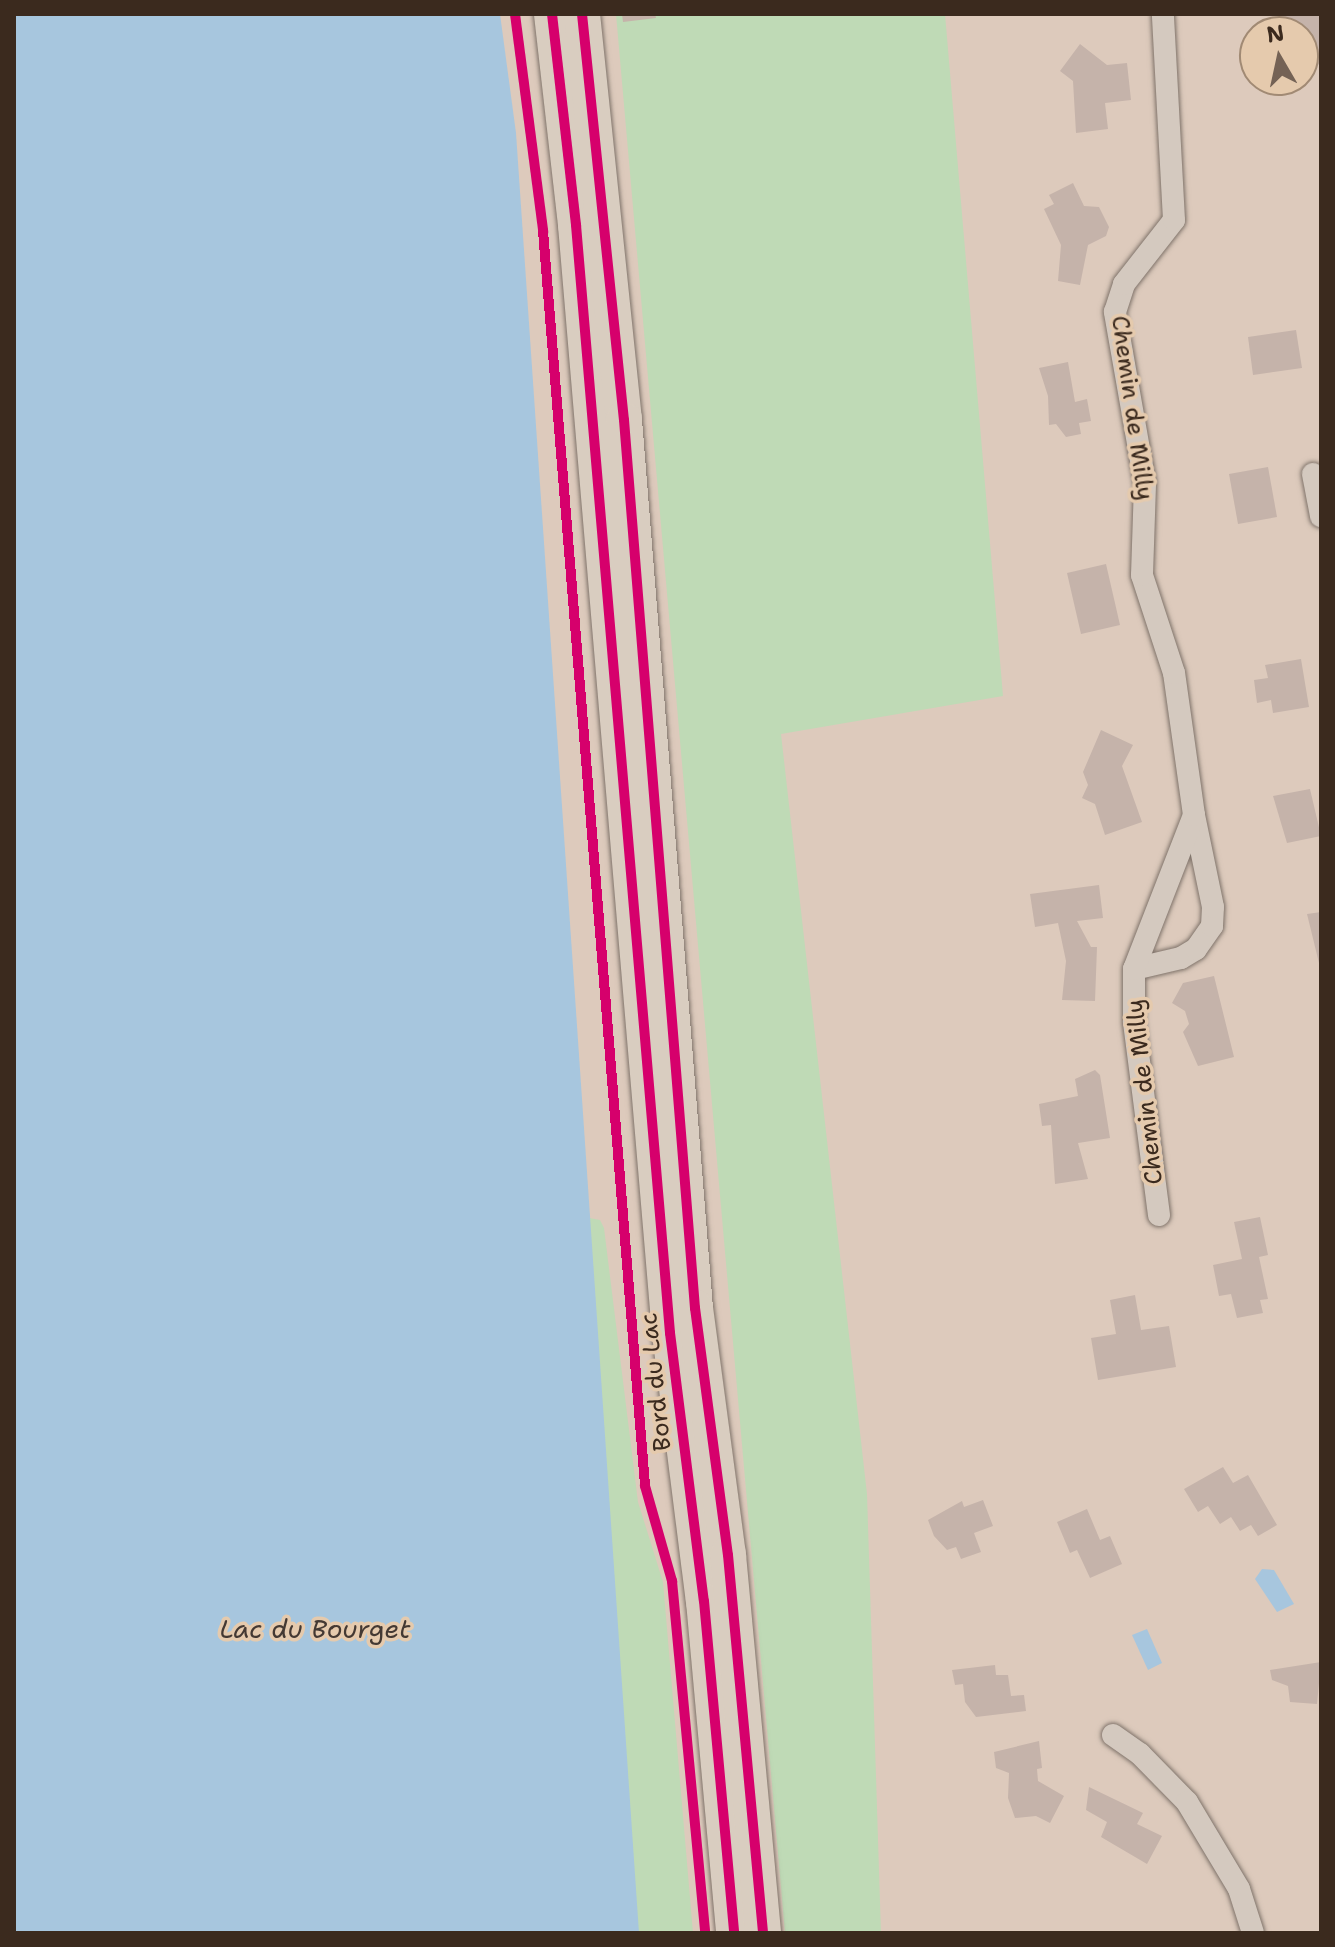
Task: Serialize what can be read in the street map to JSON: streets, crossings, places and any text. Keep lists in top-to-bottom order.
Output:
{
  "streets": {
    "main road": ["Bord du Lac"],
    "street": ["Chemin de Milly"]
  },
  "water": ["Lac du Bourget"],
  "north": "top"
}
